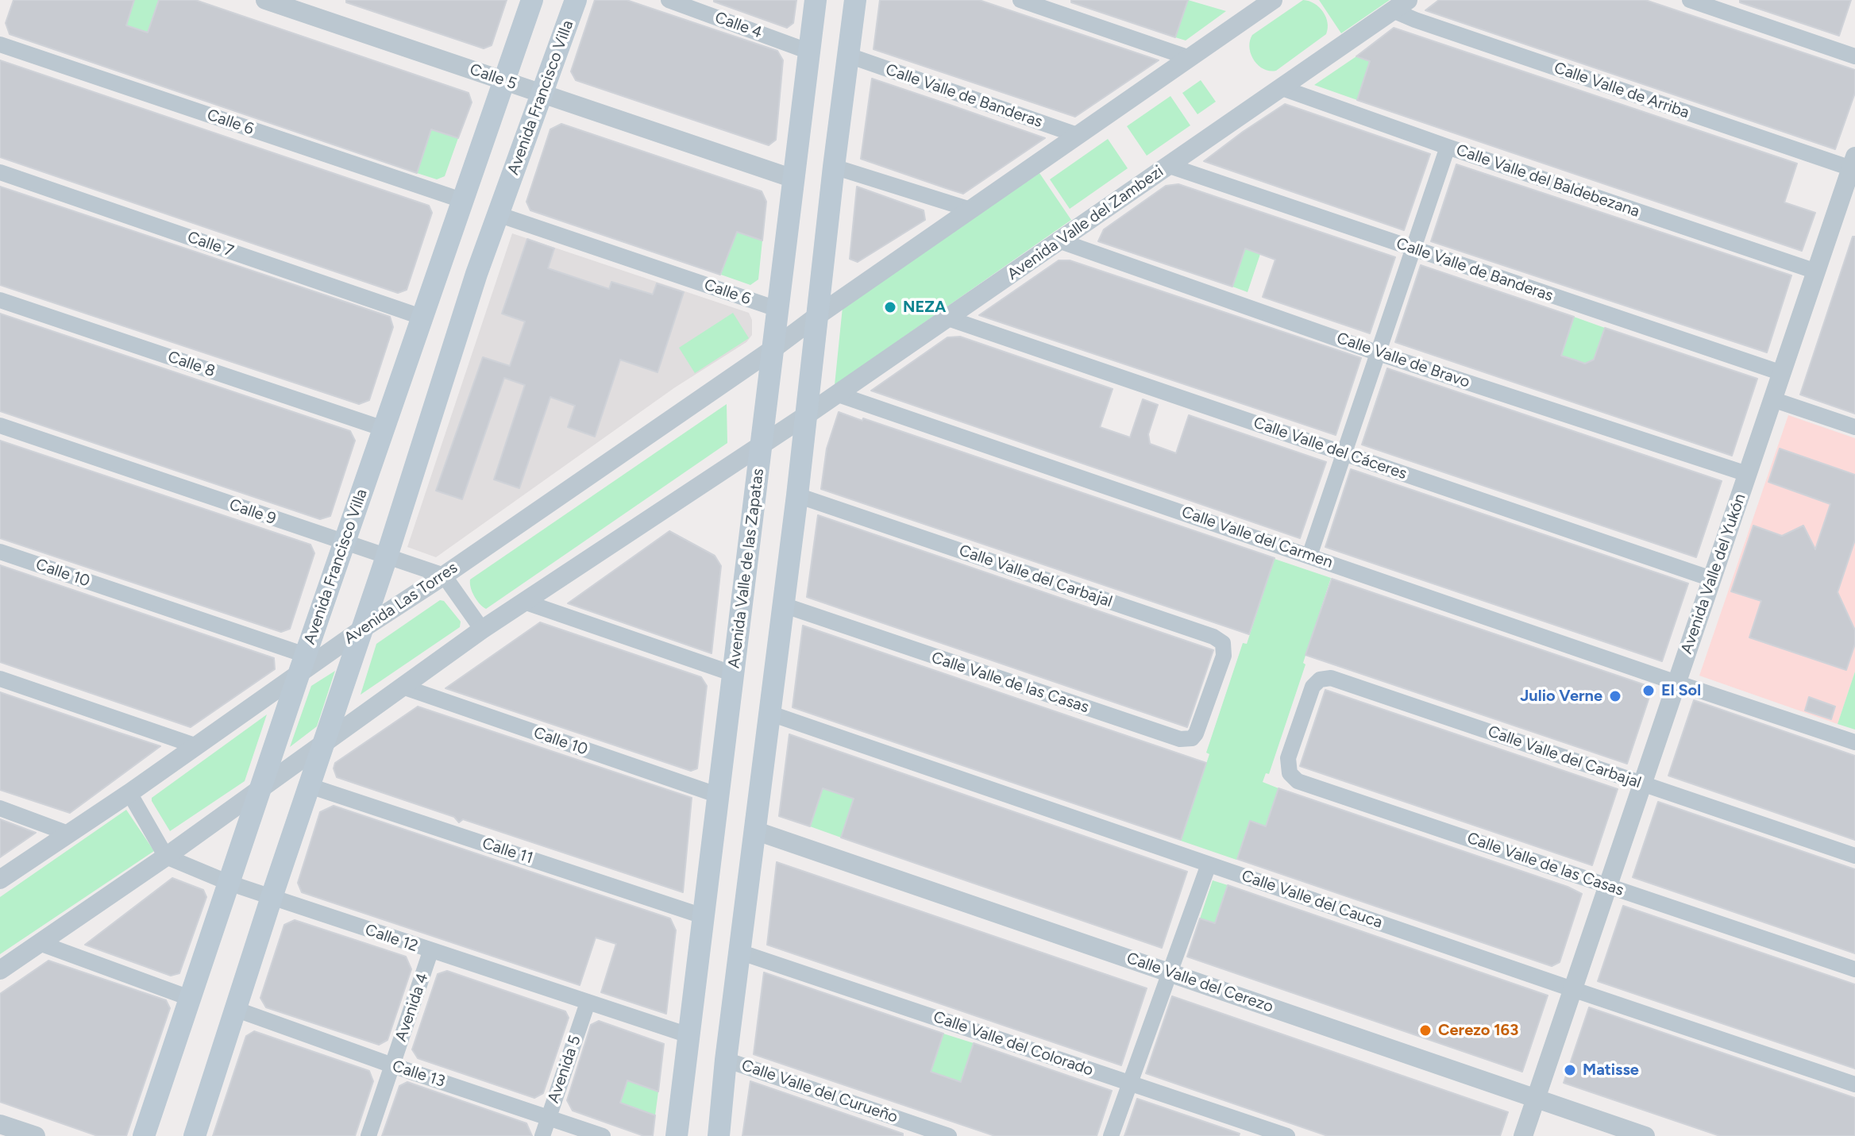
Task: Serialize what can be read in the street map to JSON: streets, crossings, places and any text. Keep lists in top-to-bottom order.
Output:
{
  "streets": {
    "main road": ["Avenida Francisco Villa", "Avenida Valle de las Zapatas"],
    "street": [
      "Calle 4",
      "Calle 5",
      "Calle Valle de Arriba",
      "Calle Valle de Banderas",
      "Calle 6",
      "Calle Valle del Baldebezana",
      "Avenida Valle del Zambezi",
      "Calle 7",
      "Calle Valle de Bravo",
      "Calle 8",
      "Calle Valle del Cáceres",
      "Calle 9",
      "Calle Valle del Carmen",
      "Calle 10",
      "Avenida Valle del Yukón",
      "Calle Valle del Carbajal",
      "Avenida Las Torres",
      "Calle Valle de las Casas",
      "Calle 11",
      "Calle Valle del Cauca",
      "Calle 12",
      "Calle Valle del Cerezo",
      "Avenida 4",
      "Calle Valle del Colorado",
      "Avenida 5",
      "Calle 13",
      "Calle Valle del Curueño"
    ]
  },
  "crossings": [
    ["Calle 4", "Avenida Valle de las Zapatas"],
    ["Calle 5", "Avenida Francisco Villa"],
    ["Calle 5", "Avenida Valle de las Zapatas"],
    ["Calle Valle de Arriba", "Avenida Valle del Zambezi"],
    ["Calle Valle de Arriba", "Avenida Valle del Yukón"],
    ["Calle Valle de Banderas", "Avenida Valle del Zambezi"],
    ["Calle Valle de Banderas", "Avenida Valle del Yukón"],
    ["Avenida Francisco Villa", "Calle 6"],
    ["Avenida Francisco Villa", "Calle 7"],
    ["Avenida Francisco Villa", "Calle 8"],
    ["Avenida Francisco Villa", "Calle 9"],
    ["Avenida Francisco Villa", "Calle 10"],
    ["Avenida Francisco Villa", "Avenida Las Torres"],
    ["Avenida Francisco Villa", "Calle 11"],
    ["Avenida Francisco Villa", "Calle 12"],
    ["Avenida Francisco Villa", "Calle 13"],
    ["Calle 6", "Avenida Valle de las Zapatas"],
    ["Calle Valle del Baldebezana", "Avenida Valle del Zambezi"],
    ["Calle Valle del Baldebezana", "Avenida Valle del Yukón"],
    ["Avenida Valle del Zambezi", "Calle Valle de Bravo"],
    ["Avenida Valle del Zambezi", "Calle Valle del Cáceres"],
    ["Avenida Valle del Zambezi", "Calle Valle del Carmen"],
    ["Avenida Valle del Zambezi", "Avenida Valle de las Zapatas"],
    ["Calle Valle de Bravo", "Avenida Valle del Yukón"],
    ["Calle Valle del Cáceres", "Avenida Valle del Yukón"],
    ["Calle 9", "Avenida Las Torres"],
    ["Calle Valle del Carmen", "Avenida Valle del Yukón"],
    ["Avenida Valle de las Zapatas", "Calle 10"],
    ["Avenida Valle de las Zapatas", "Avenida Las Torres"],
    ["Avenida Valle de las Zapatas", "Calle 11"],
    ["Avenida Valle de las Zapatas", "Calle 12"],
    ["Calle 10", "Avenida Las Torres"],
    ["Avenida Valle del Yukón", "Calle Valle del Carbajal"],
    ["Avenida Valle del Yukón", "Calle Valle de las Casas"],
    ["Avenida Valle del Yukón", "Calle Valle del Cauca"],
    ["Avenida Valle del Yukón", "Calle Valle del Cerezo"],
    ["Calle Valle del Carbajal", "Calle Valle de las Casas"],
    ["Calle 12", "Avenida 4"],
    ["Calle 12", "Avenida 5"],
    ["Avenida 4", "Calle 13"],
    ["Avenida 5", "Calle 13"]
  ],
  "places": [
    "NEZA",
    "El Sol",
    "Julio Verne",
    "Cerezo 163",
    "Matisse"
  ]
}
